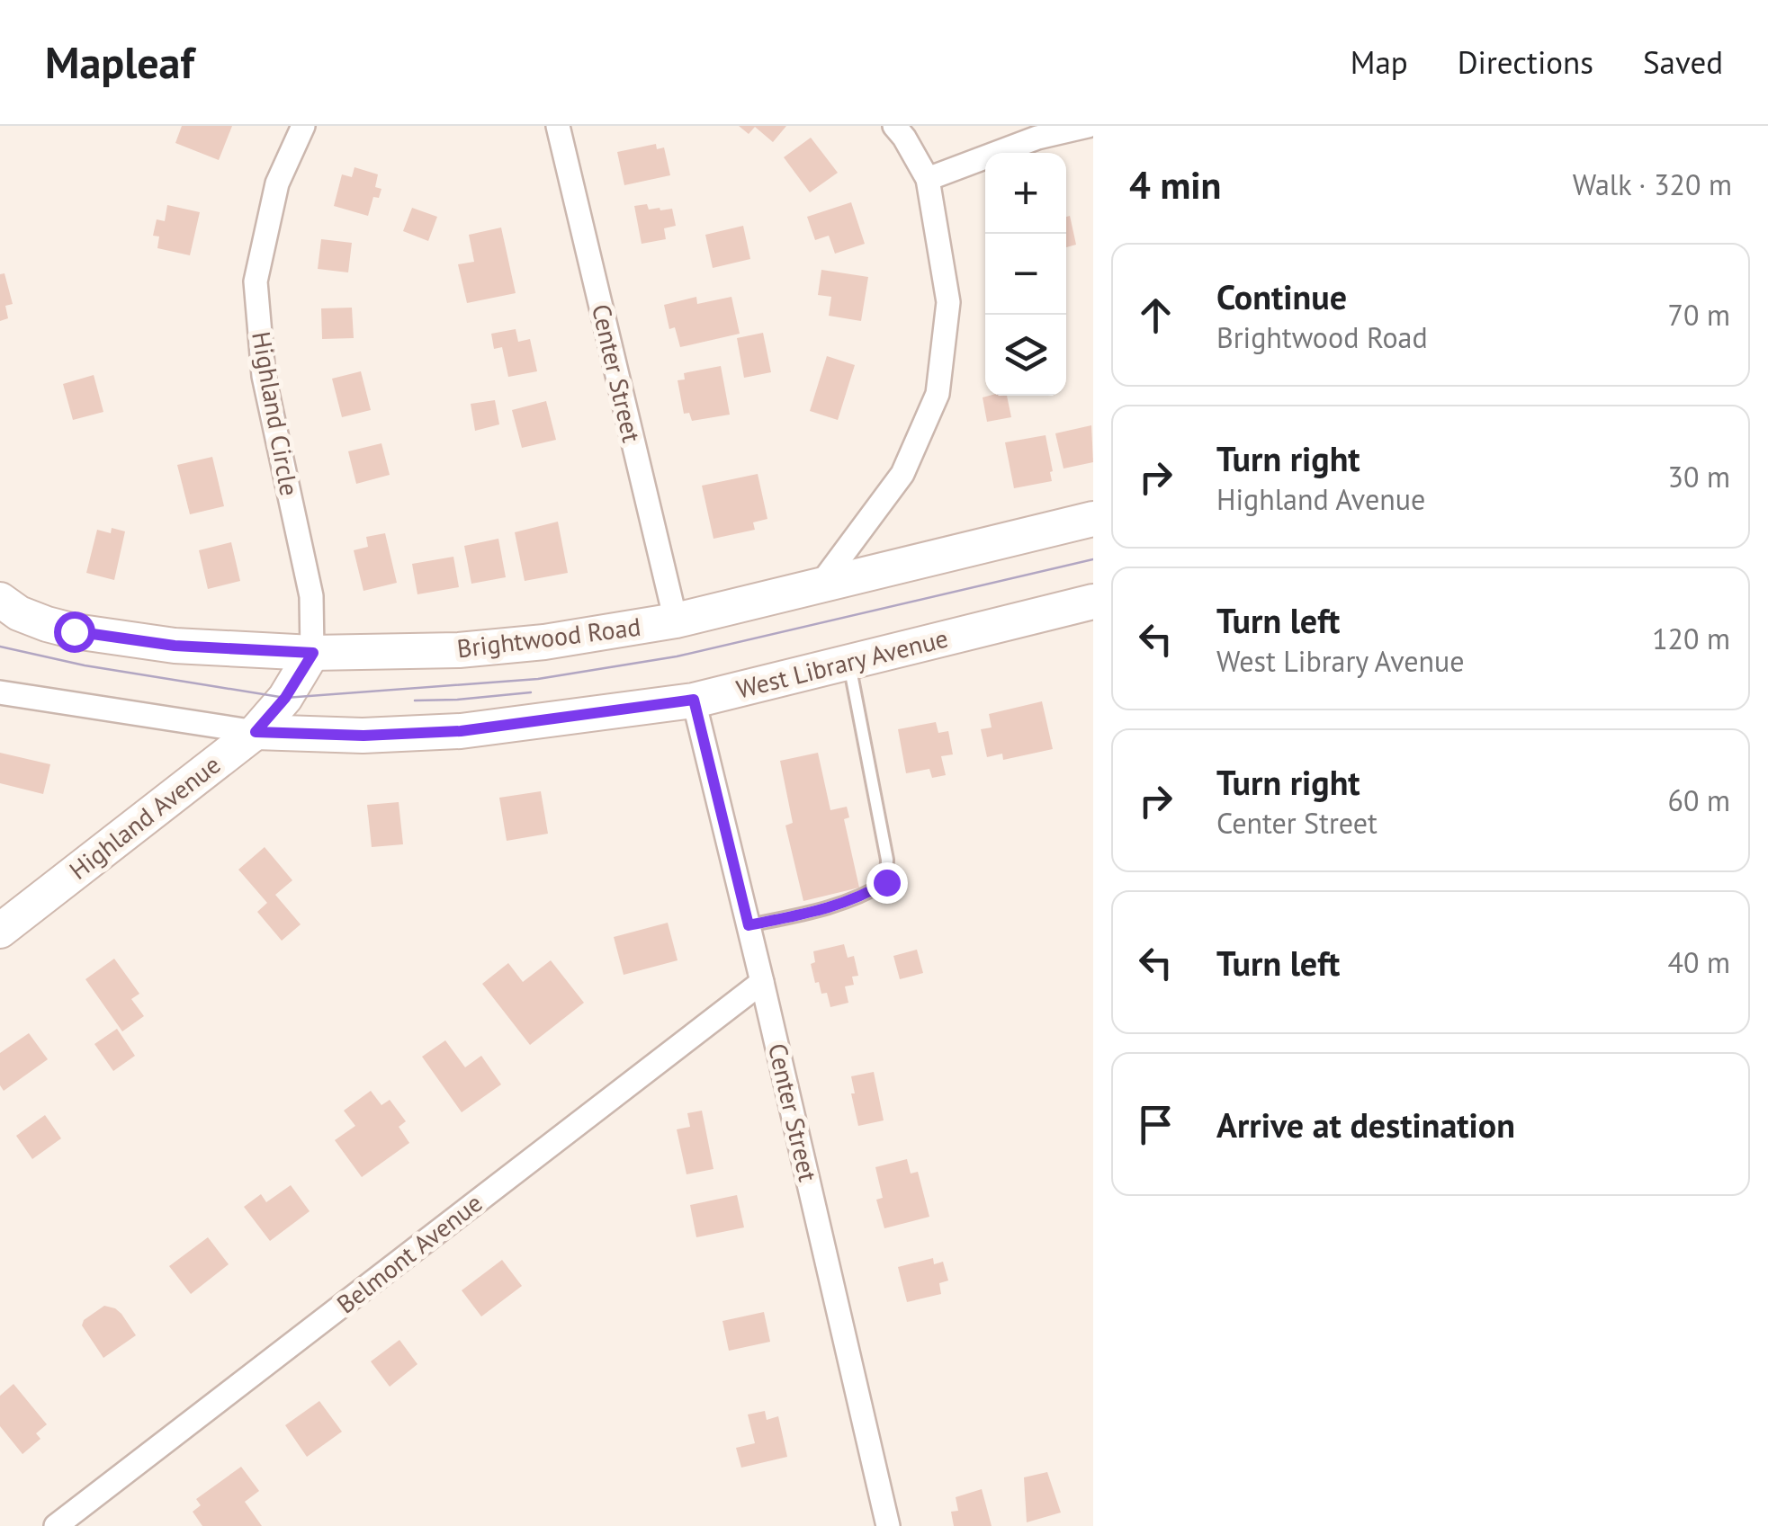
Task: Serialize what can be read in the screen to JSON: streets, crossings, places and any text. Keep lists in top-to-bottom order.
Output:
{
  "streets": {
    "street": [
      "Center Street",
      "Highland Circle",
      "Brightwood Road",
      "West Library Avenue",
      "Highland Avenue",
      "Belmont Avenue"
    ]
  },
  "crossings": [
    ["Center Street", "Brightwood Road"],
    ["Center Street", "West Library Avenue"],
    ["Center Street", "Belmont Avenue"],
    ["Highland Circle", "Brightwood Road"],
    ["Highland Circle", "Highland Avenue"],
    ["Brightwood Road", "Highland Avenue"],
    ["West Library Avenue", "Highland Avenue"]
  ],
  "page": {
    "header": "Mapleaf",
    "nav": ["Map", "Directions", "Saved"],
    "heading": ["4 min", "Walk · 320 m"],
    "map_buttons": ["+", "−"],
    "list": [
      ["Continue", "Brightwood Road", "70 m"],
      ["Turn right", "Highland Avenue", "30 m"],
      ["Turn left", "West Library Avenue", "120 m"],
      ["Turn right", "Center Street", "60 m"],
      ["Turn left", "40 m"],
      "Arrive at destination"
    ]
  }
}
